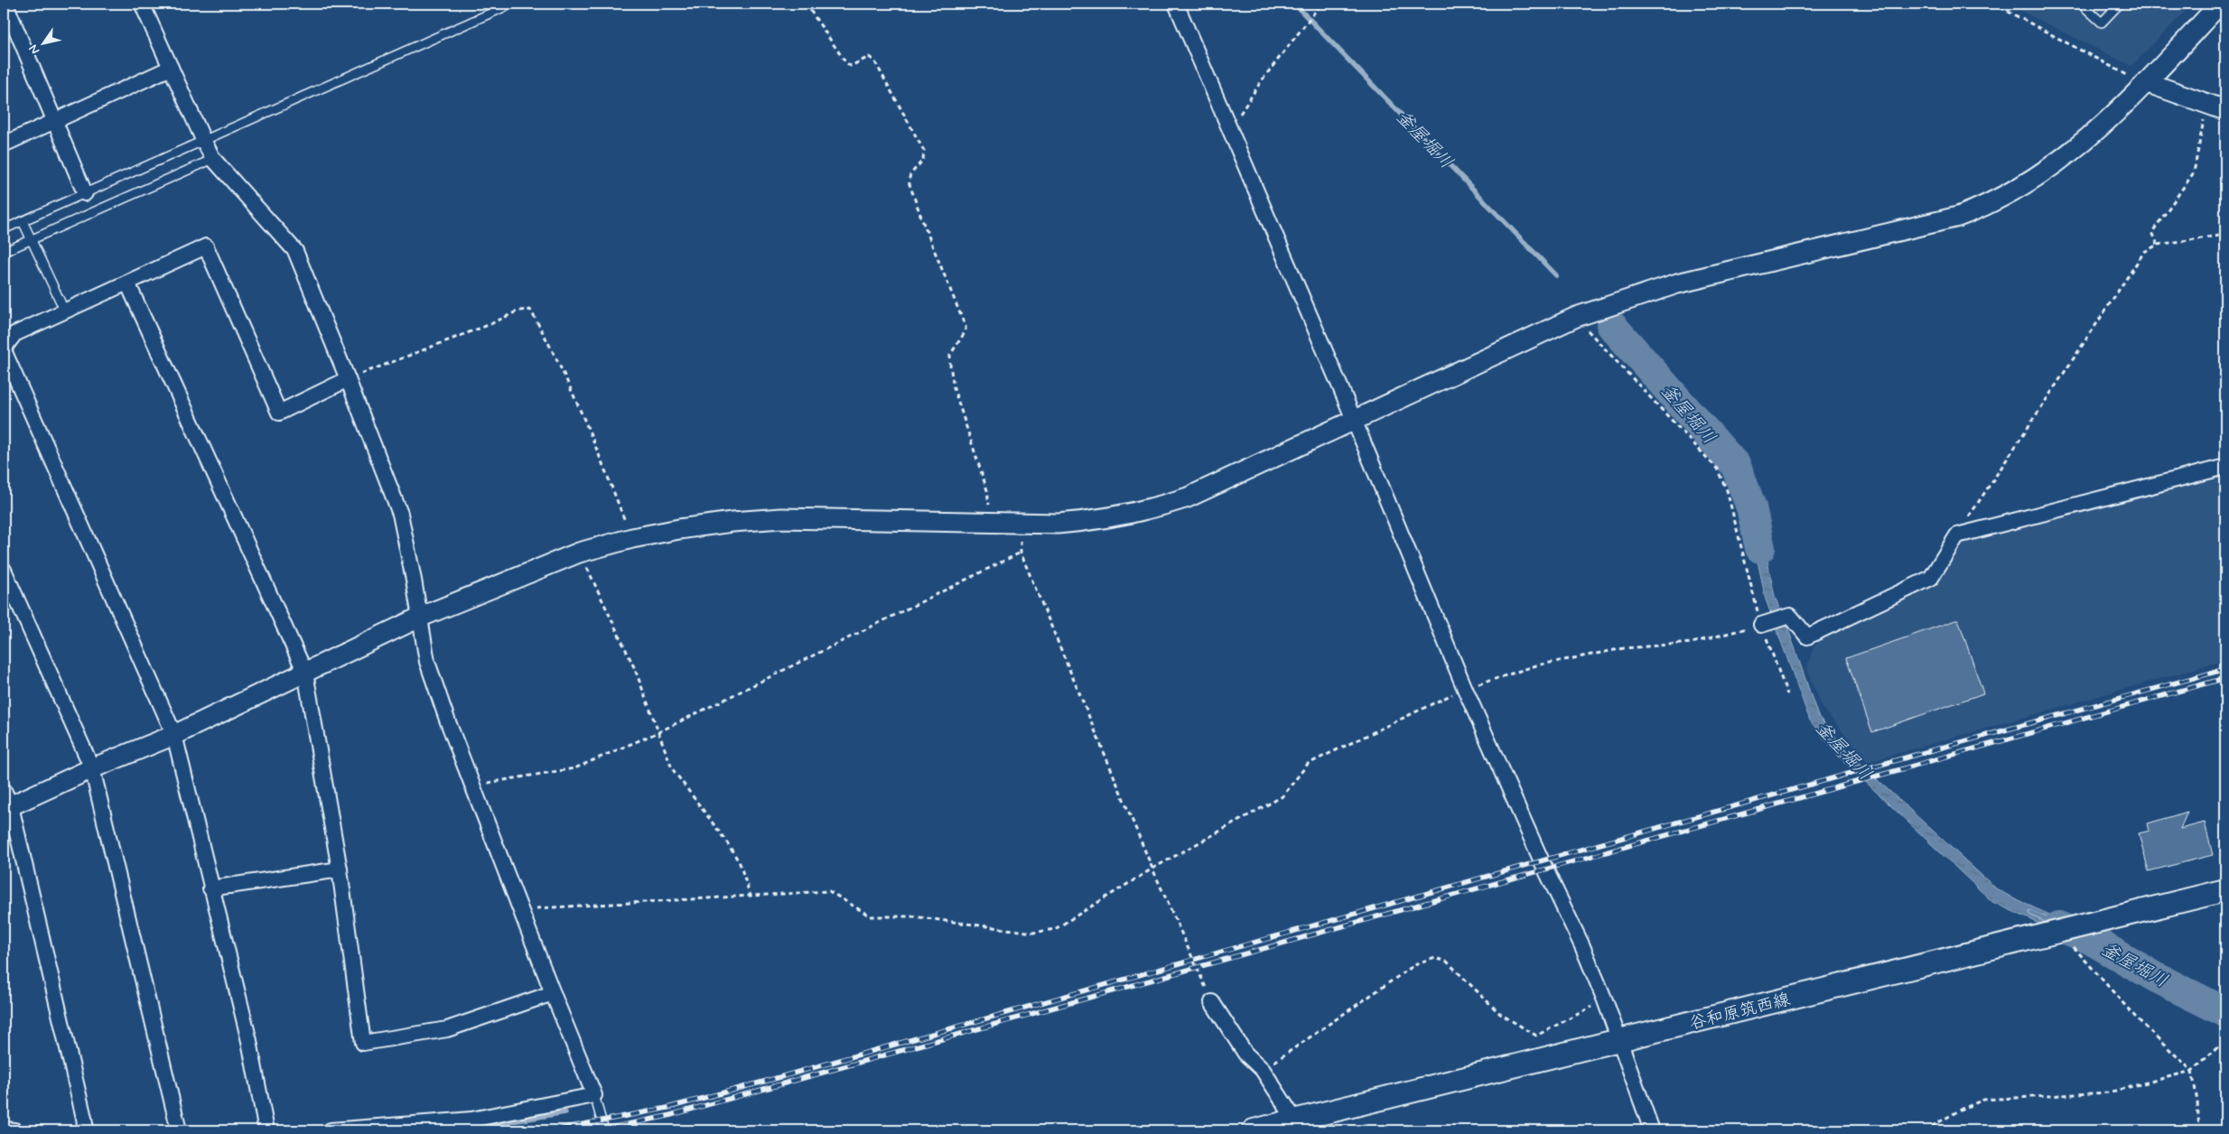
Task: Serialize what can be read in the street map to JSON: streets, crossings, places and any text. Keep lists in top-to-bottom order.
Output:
{
  "streets": {
    "main road": ["谷和原筑西線"]
  },
  "water": ["釜屋堀川"],
  "north": "bottom left"
}
